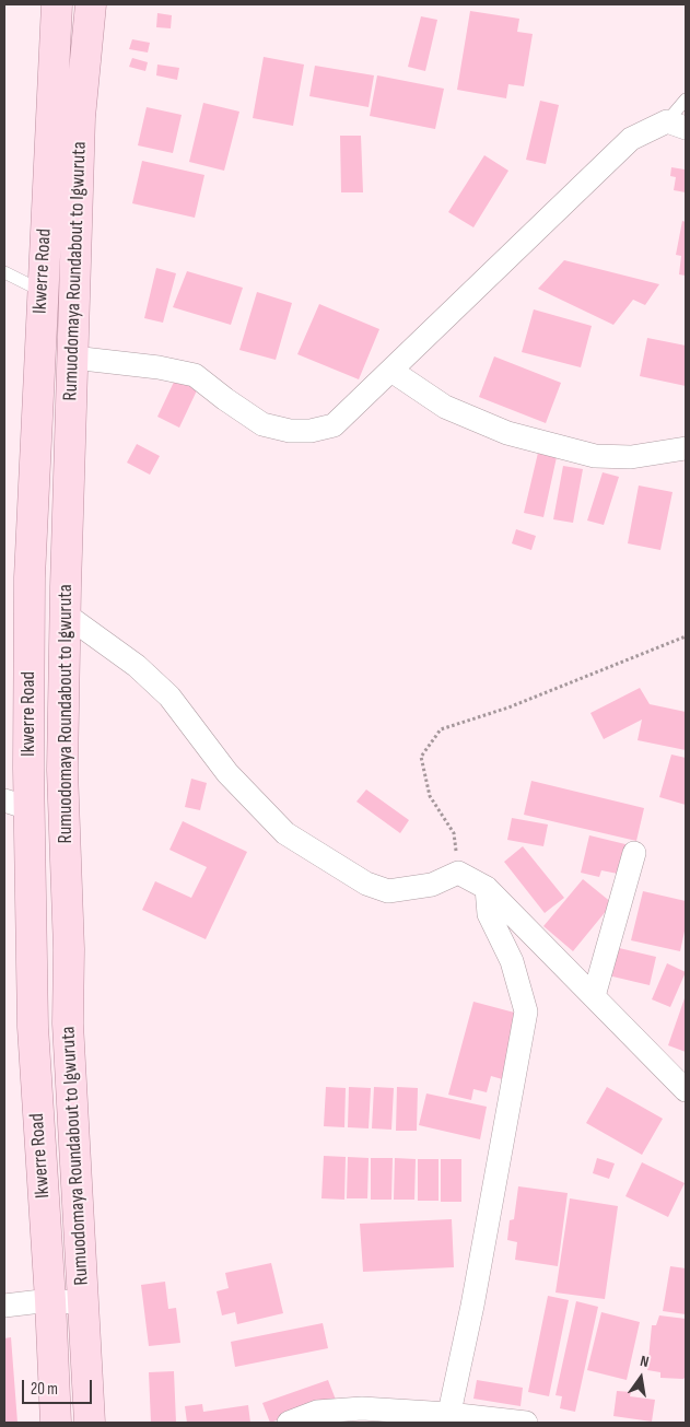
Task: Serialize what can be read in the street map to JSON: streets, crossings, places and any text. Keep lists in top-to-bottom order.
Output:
{
  "streets": {
    "main road": ["Ikwerre Road", "Rumuodomaya Roundabout to Igwuruta"]
  },
  "scale_bar": "20 m",
  "north": "top"
}
